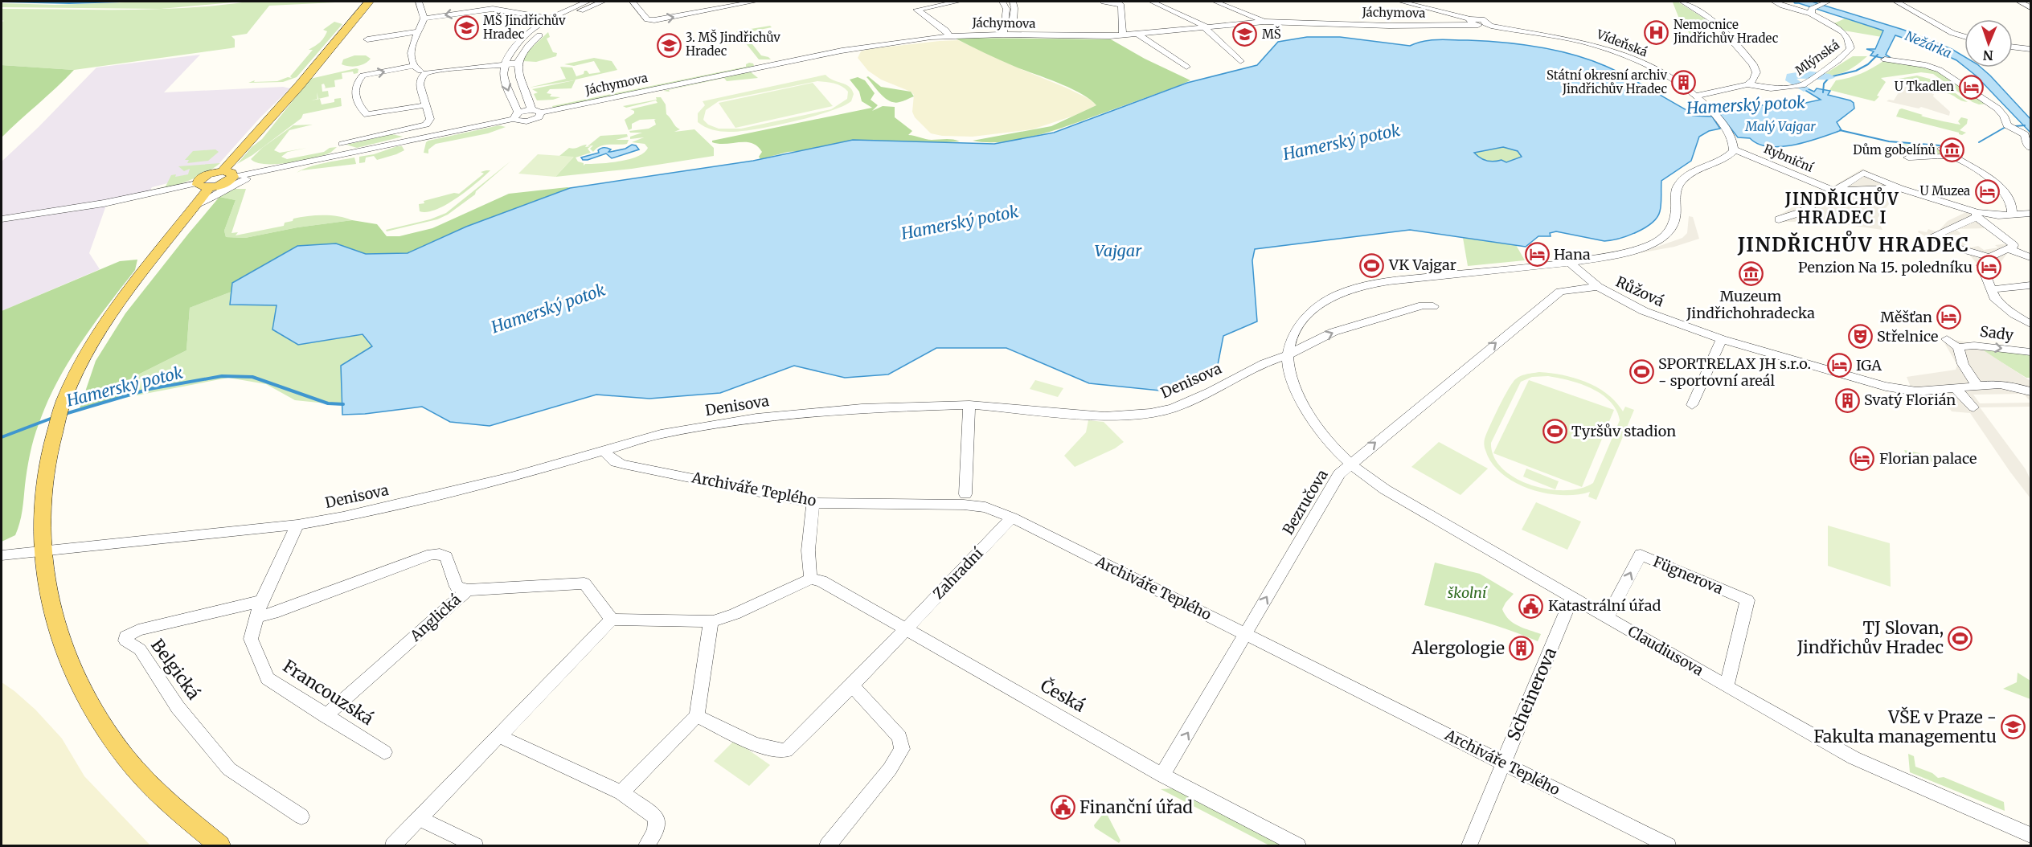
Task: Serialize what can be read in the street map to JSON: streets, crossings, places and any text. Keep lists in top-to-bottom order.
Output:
{
  "streets": {
    "street": [
      "Jáchymova",
      "Vídeňská",
      "Mlýnská",
      "Rybniční",
      "Růžová",
      "Sady",
      "Denisova",
      "Archiváře Teplého",
      "Bezručova",
      "Zahradní",
      "Fügnerova",
      "Anglická",
      "Claudiusova",
      "Belgická",
      "Francouzská",
      "Scheinerova",
      "Česká"
    ]
  },
  "crossings": [
    ["Jáchymova", "Vídeňská"],
    ["Vídeňská", "Rybniční"],
    ["Růžová", "Bezručova"],
    ["Denisova", "Archiváře Teplého"],
    ["Denisova", "Claudiusova"],
    ["Denisova", "Francouzská"],
    ["Archiváře Teplého", "Bezručova"],
    ["Archiváře Teplého", "Zahradní"],
    ["Archiváře Teplého", "Scheinerova"],
    ["Bezručova", "Claudiusova"],
    ["Bezručova", "Česká"],
    ["Zahradní", "Česká"],
    ["Fügnerova", "Claudiusova"],
    ["Anglická", "Francouzská"],
    ["Claudiusova", "Scheinerova"],
    ["Belgická", "Francouzská"]
  ],
  "one_way": ["Bezručova"],
  "districts": ["JINDŘICHŮV HRADEC I", "JINDŘICHŮV HRADEC"],
  "water": [
    "Nežárka",
    "Hamerský potok",
    "Malý Vajgar",
    "Vajgar"
  ],
  "parks": ["školní"],
  "places": {
    "school or university": [
      "MŠ Jindřichův Hradec",
      "MŠ",
      "3. MŠ Jindřichův Hradec",
      "VŠE v Praze - Fakulta managementu"
    ],
    "hospital": ["Nemocnice Jindřichův Hradec"],
    "building": ["Státní okresní archiv Jindřichův Hradec", "Svatý Florián", "Alergologie"],
    "hotel": [
      "U Tkadlen",
      "U Muzea",
      "Hana",
      "Penzion Na 15. poledníku",
      "Měšťan",
      "IGA",
      "Florian palace"
    ],
    "museum": ["Dům gobelínů", "Muzeum Jindřichohradecka"],
    "sports": [
      "VK Vajgar",
      "SPORTRELAX JH s.r.o. - sportovní areál",
      "Tyršův stadion",
      "TJ Slovan, Jindřichův Hradec"
    ],
    "theatre": ["Střelnice"],
    "public building": ["Katastrální úřad", "Finanční úřad"]
  },
  "north": "bottom"
}
